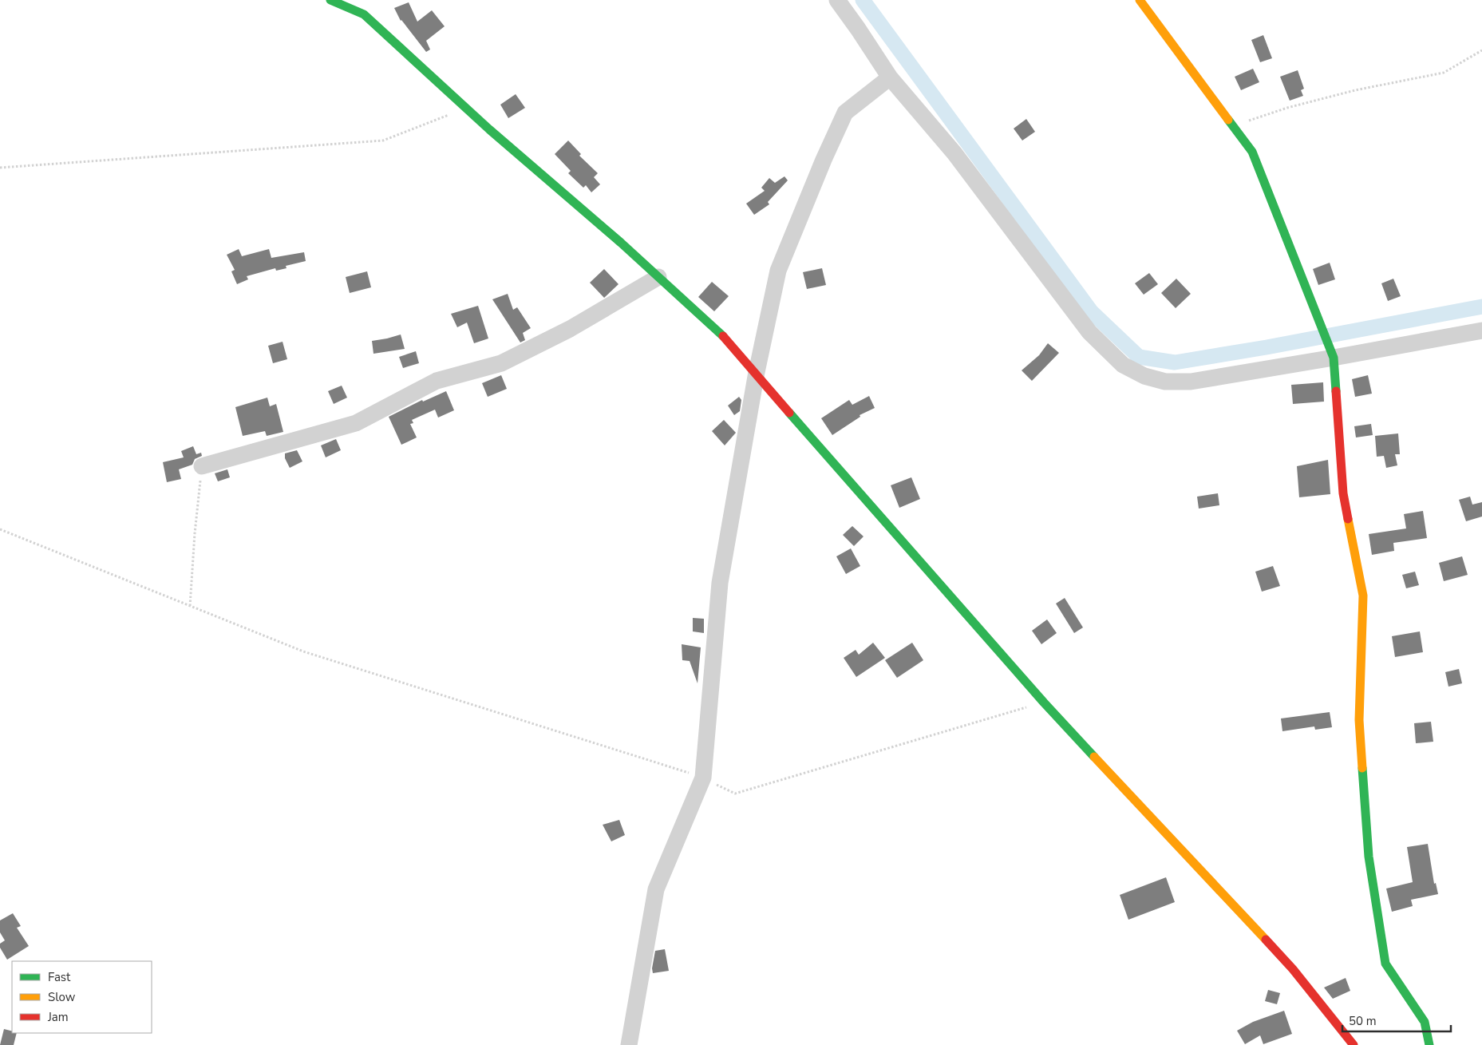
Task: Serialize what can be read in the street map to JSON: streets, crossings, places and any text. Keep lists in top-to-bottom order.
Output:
{
  "legend": ["Fast", "Slow", "Jam"],
  "scale_bar": "50 m"
}
